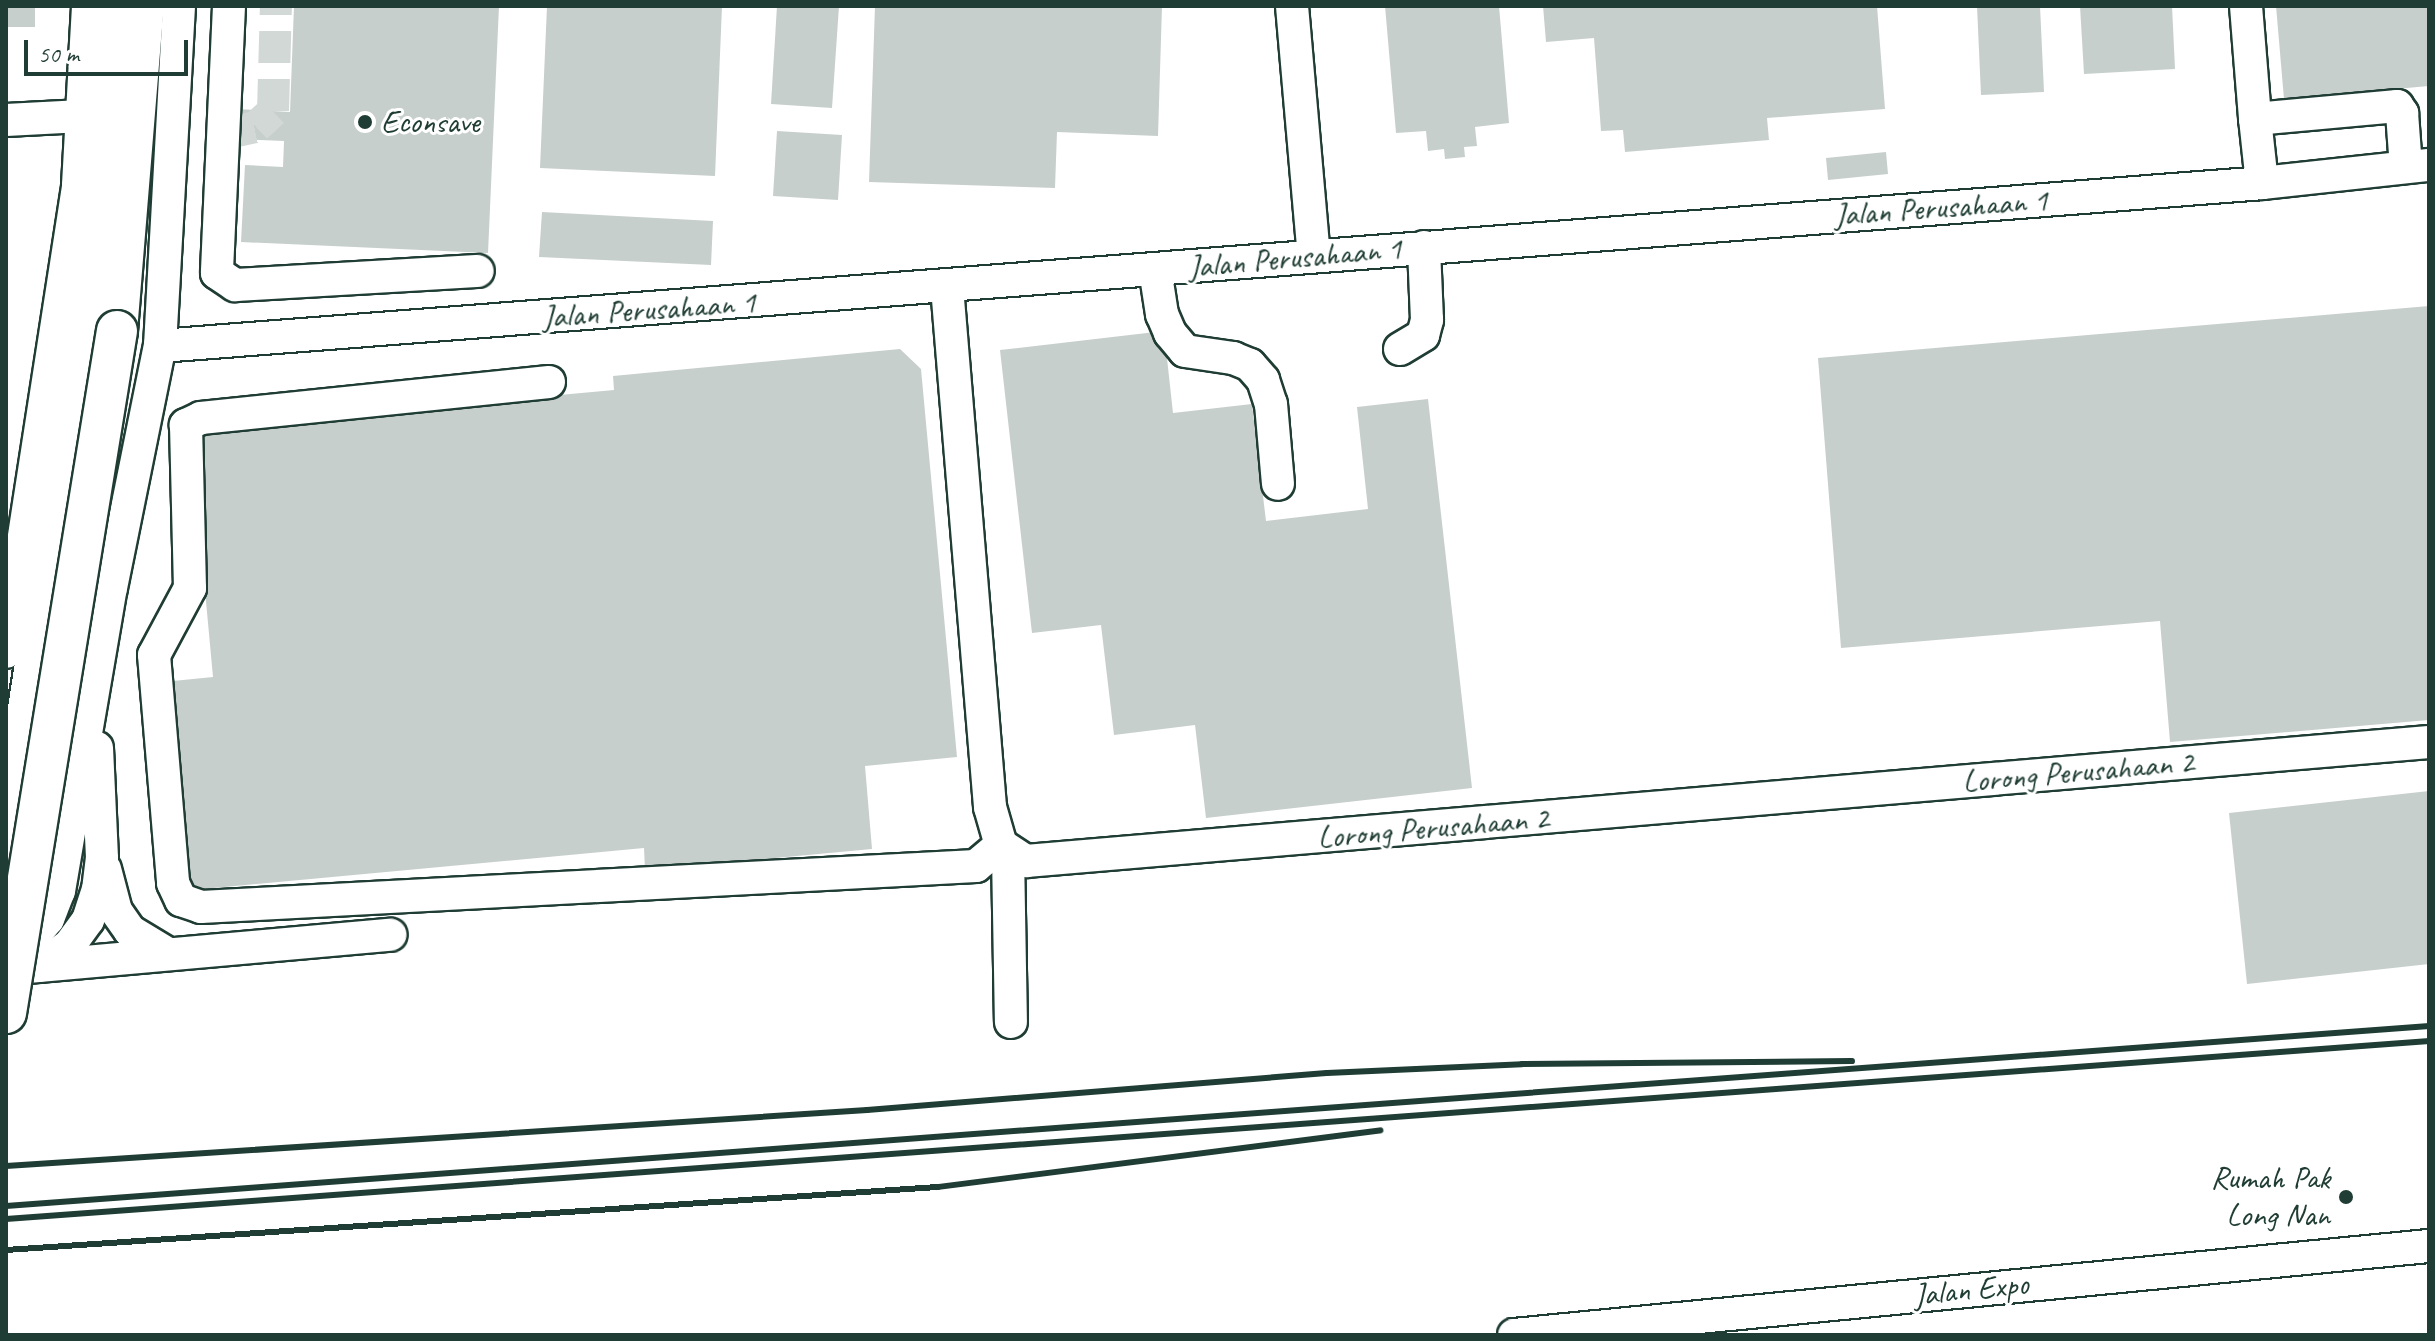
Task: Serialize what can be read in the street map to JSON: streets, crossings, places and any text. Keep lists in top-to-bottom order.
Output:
{
  "streets": {
    "street": ["Jalan Perusahaan 1", "Lorong Perusahaan 2", "Jalan Expo"]
  },
  "places": ["Econsave", "Rumah Pak Long Nan"],
  "scale_bar": "50 m"
}
